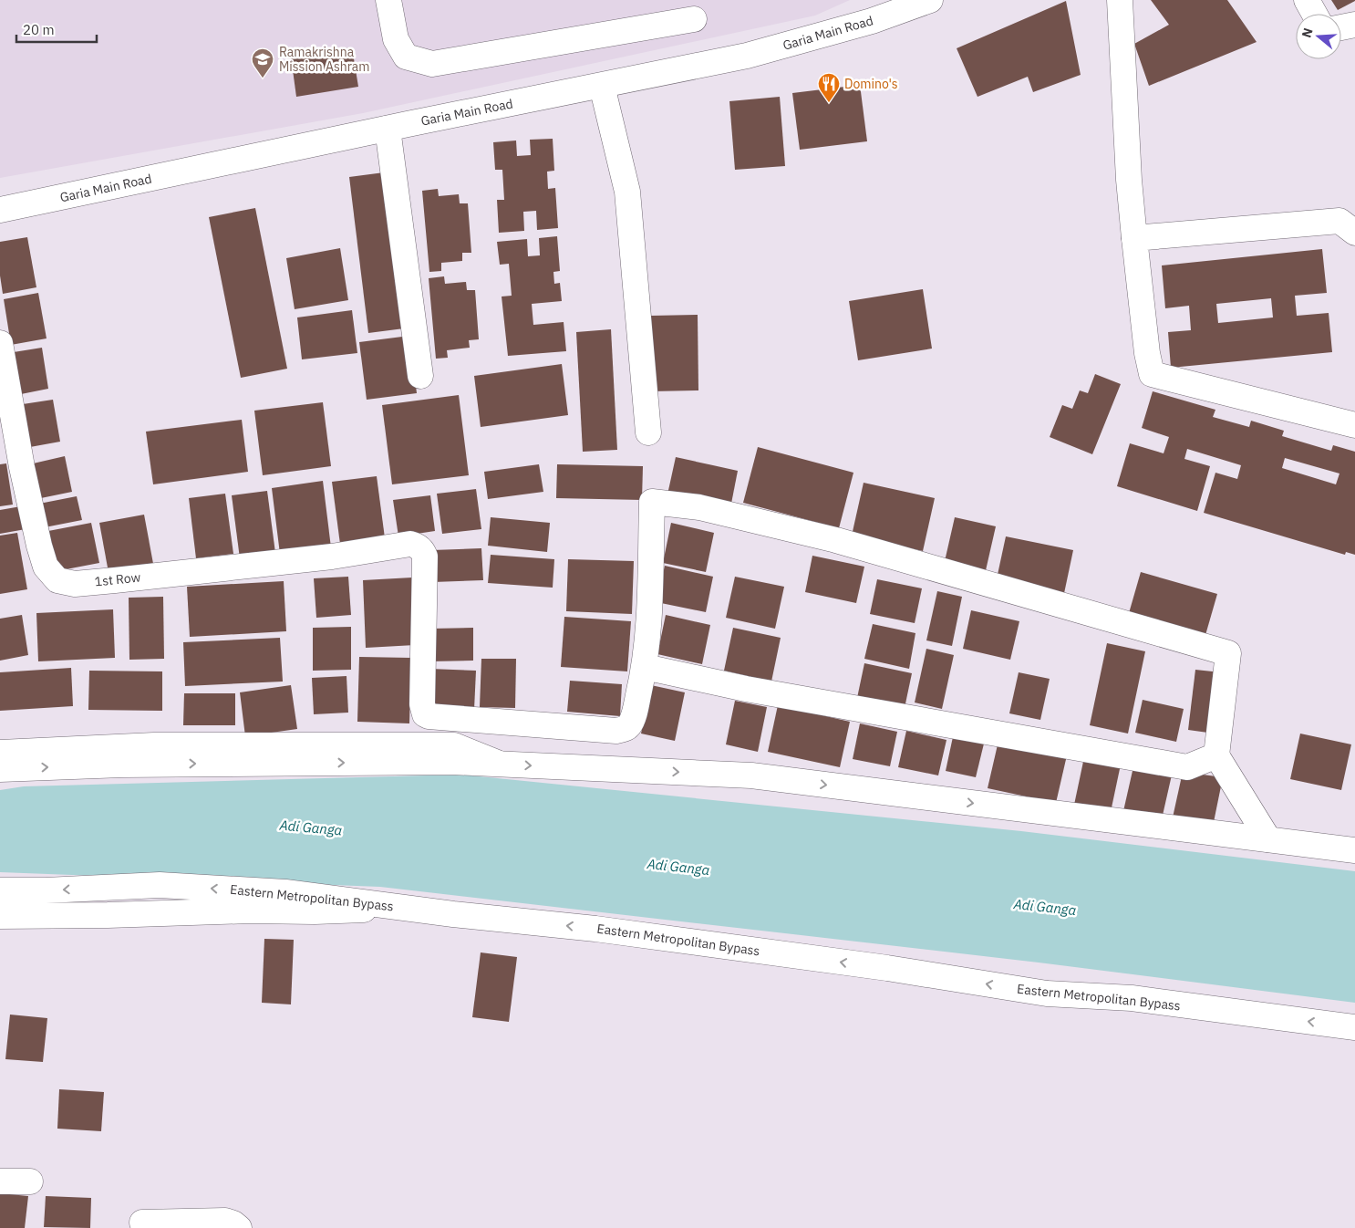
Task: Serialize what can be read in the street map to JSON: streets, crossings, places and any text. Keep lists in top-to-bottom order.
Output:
{
  "streets": {
    "street": ["Garia Main Road", "1st Row", "Eastern Metropolitan Bypass"]
  },
  "water": ["Adi Ganga"],
  "places": {
    "school or university": ["Ramakrishna Mission Ashram"],
    "restaurant": ["Domino's"]
  },
  "scale_bar": "20 m",
  "north": "left"
}
